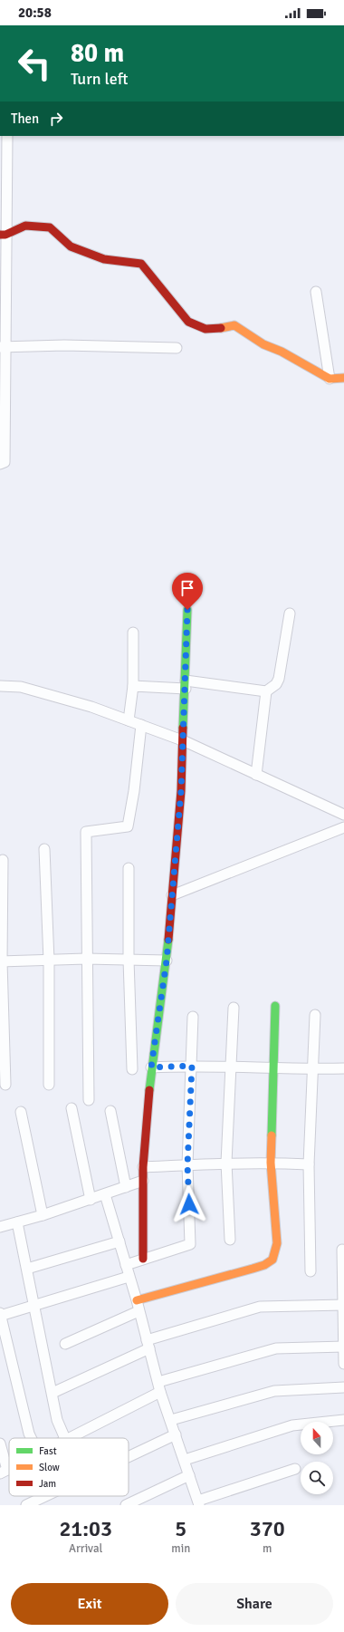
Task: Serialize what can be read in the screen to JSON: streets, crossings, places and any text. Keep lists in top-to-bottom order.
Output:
{
  "legend": ["Fast", "Slow", "Jam"],
  "north": "top",
  "page": {
    "status": "20:58",
    "turn": ["80 m", "Turn left"],
    "then": "Then",
    "eta": [
      "21:03",
      "Arrival",
      "5",
      "min",
      "370",
      "m"
    ],
    "buttons": ["Exit", "Share"]
  }
}
